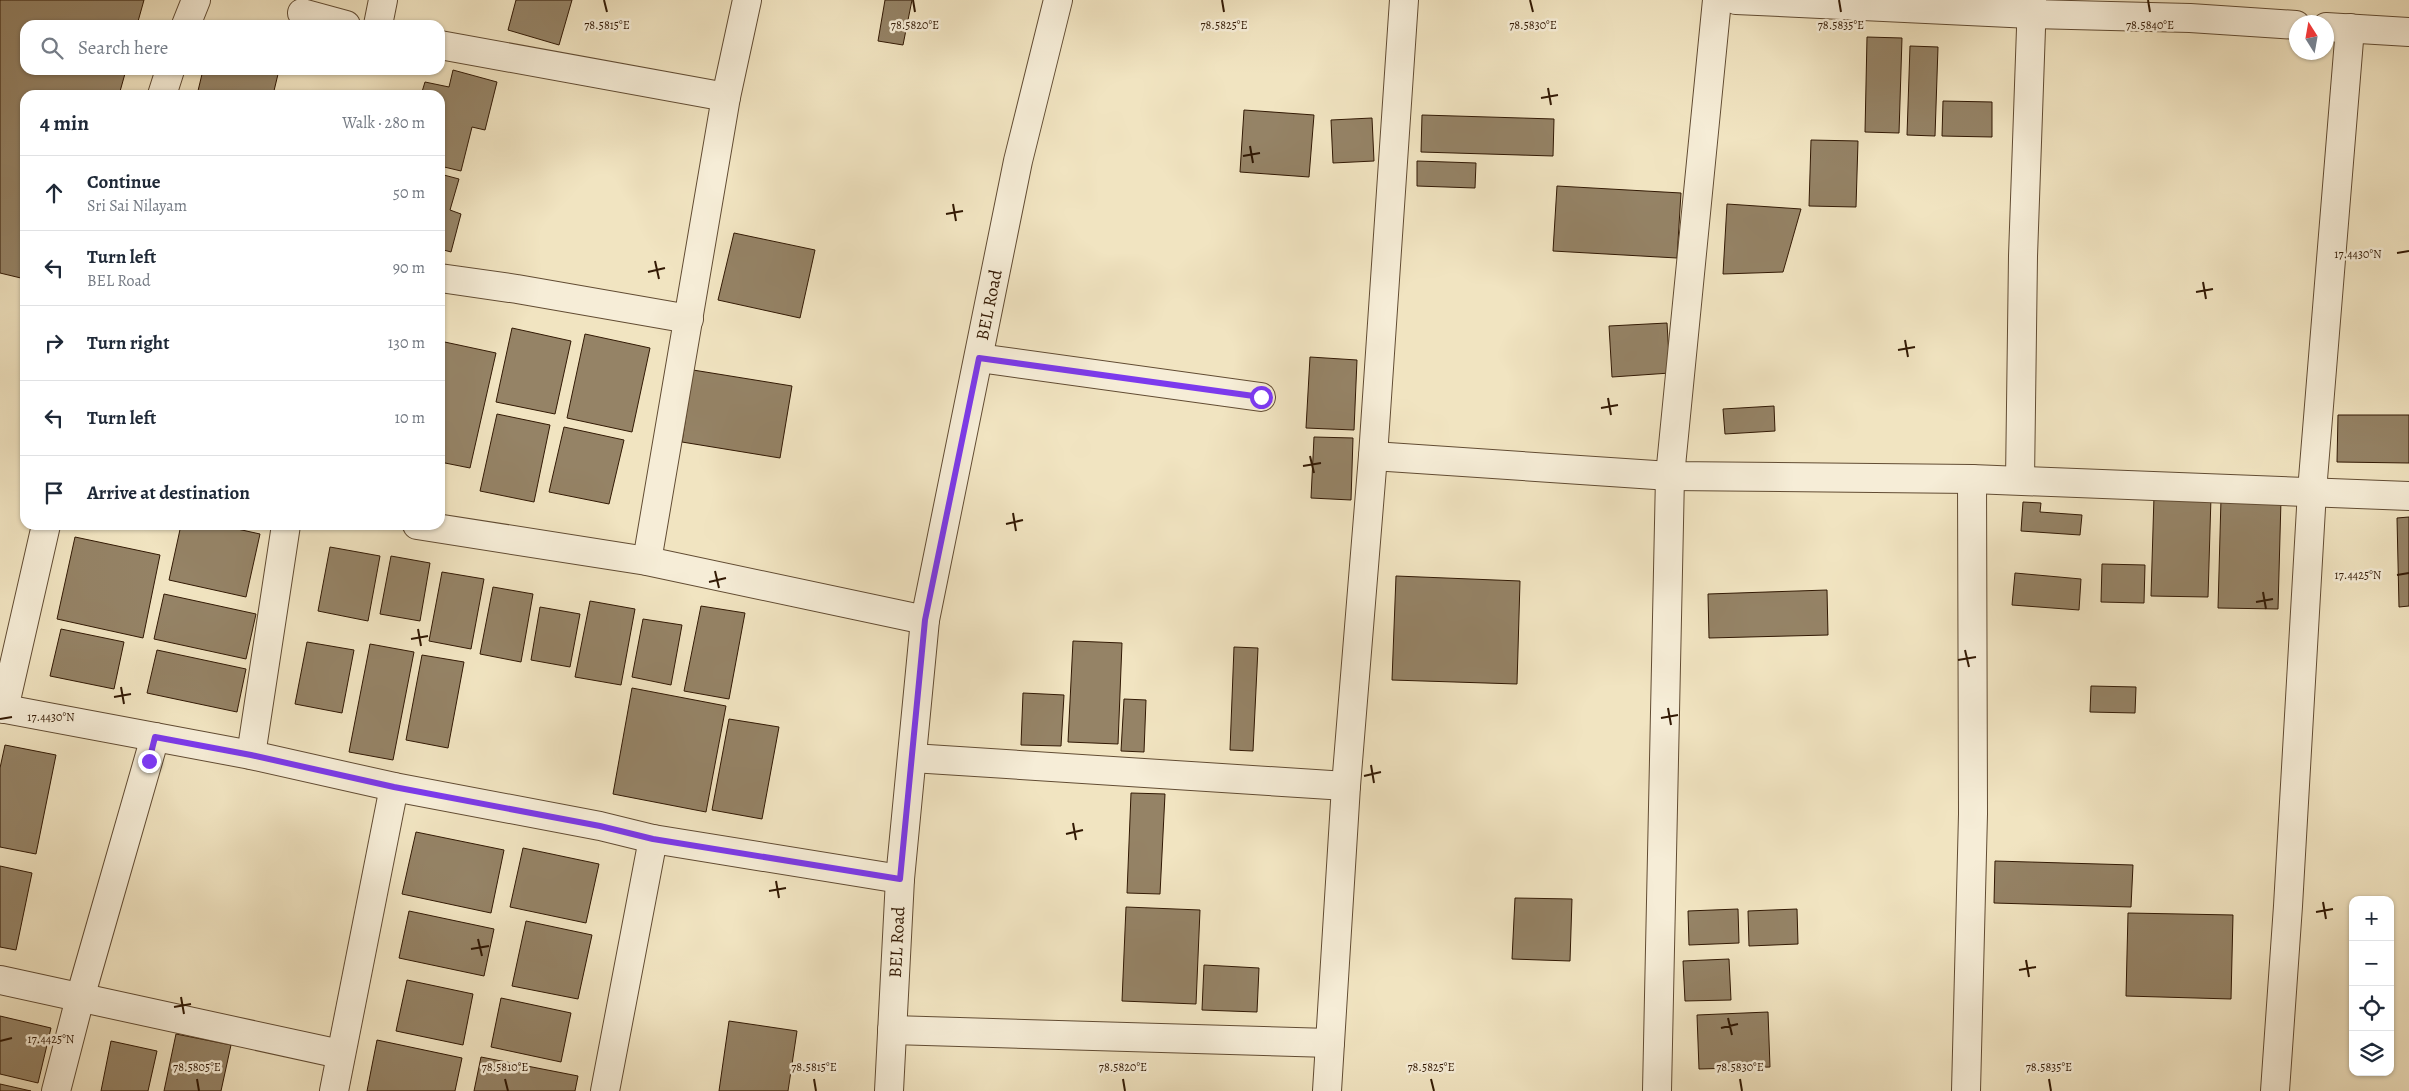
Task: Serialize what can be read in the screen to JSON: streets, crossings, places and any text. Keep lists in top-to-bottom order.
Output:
{
  "streets": {
    "street": ["BEL Road"]
  },
  "north": "top",
  "page": {
    "search": "Search here",
    "heading": ["4 min", "Walk · 280 m"],
    "list": [
      ["Continue", "Sri Sai Nilayam", "50 m"],
      ["Turn left", "BEL Road", "90 m"],
      ["Turn right", "130 m"],
      ["Turn left", "10 m"],
      "Arrive at destination"
    ],
    "map_buttons": ["+", "−"]
  },
  "coordinates": [
    "78.5815°E",
    "78.5820°E",
    "78.5825°E",
    "78.5830°E",
    "78.5835°E",
    "78.5840°E",
    "17.4430°N",
    "17.4425°N",
    "78.5805°E",
    "78.5810°E"
  ]
}
